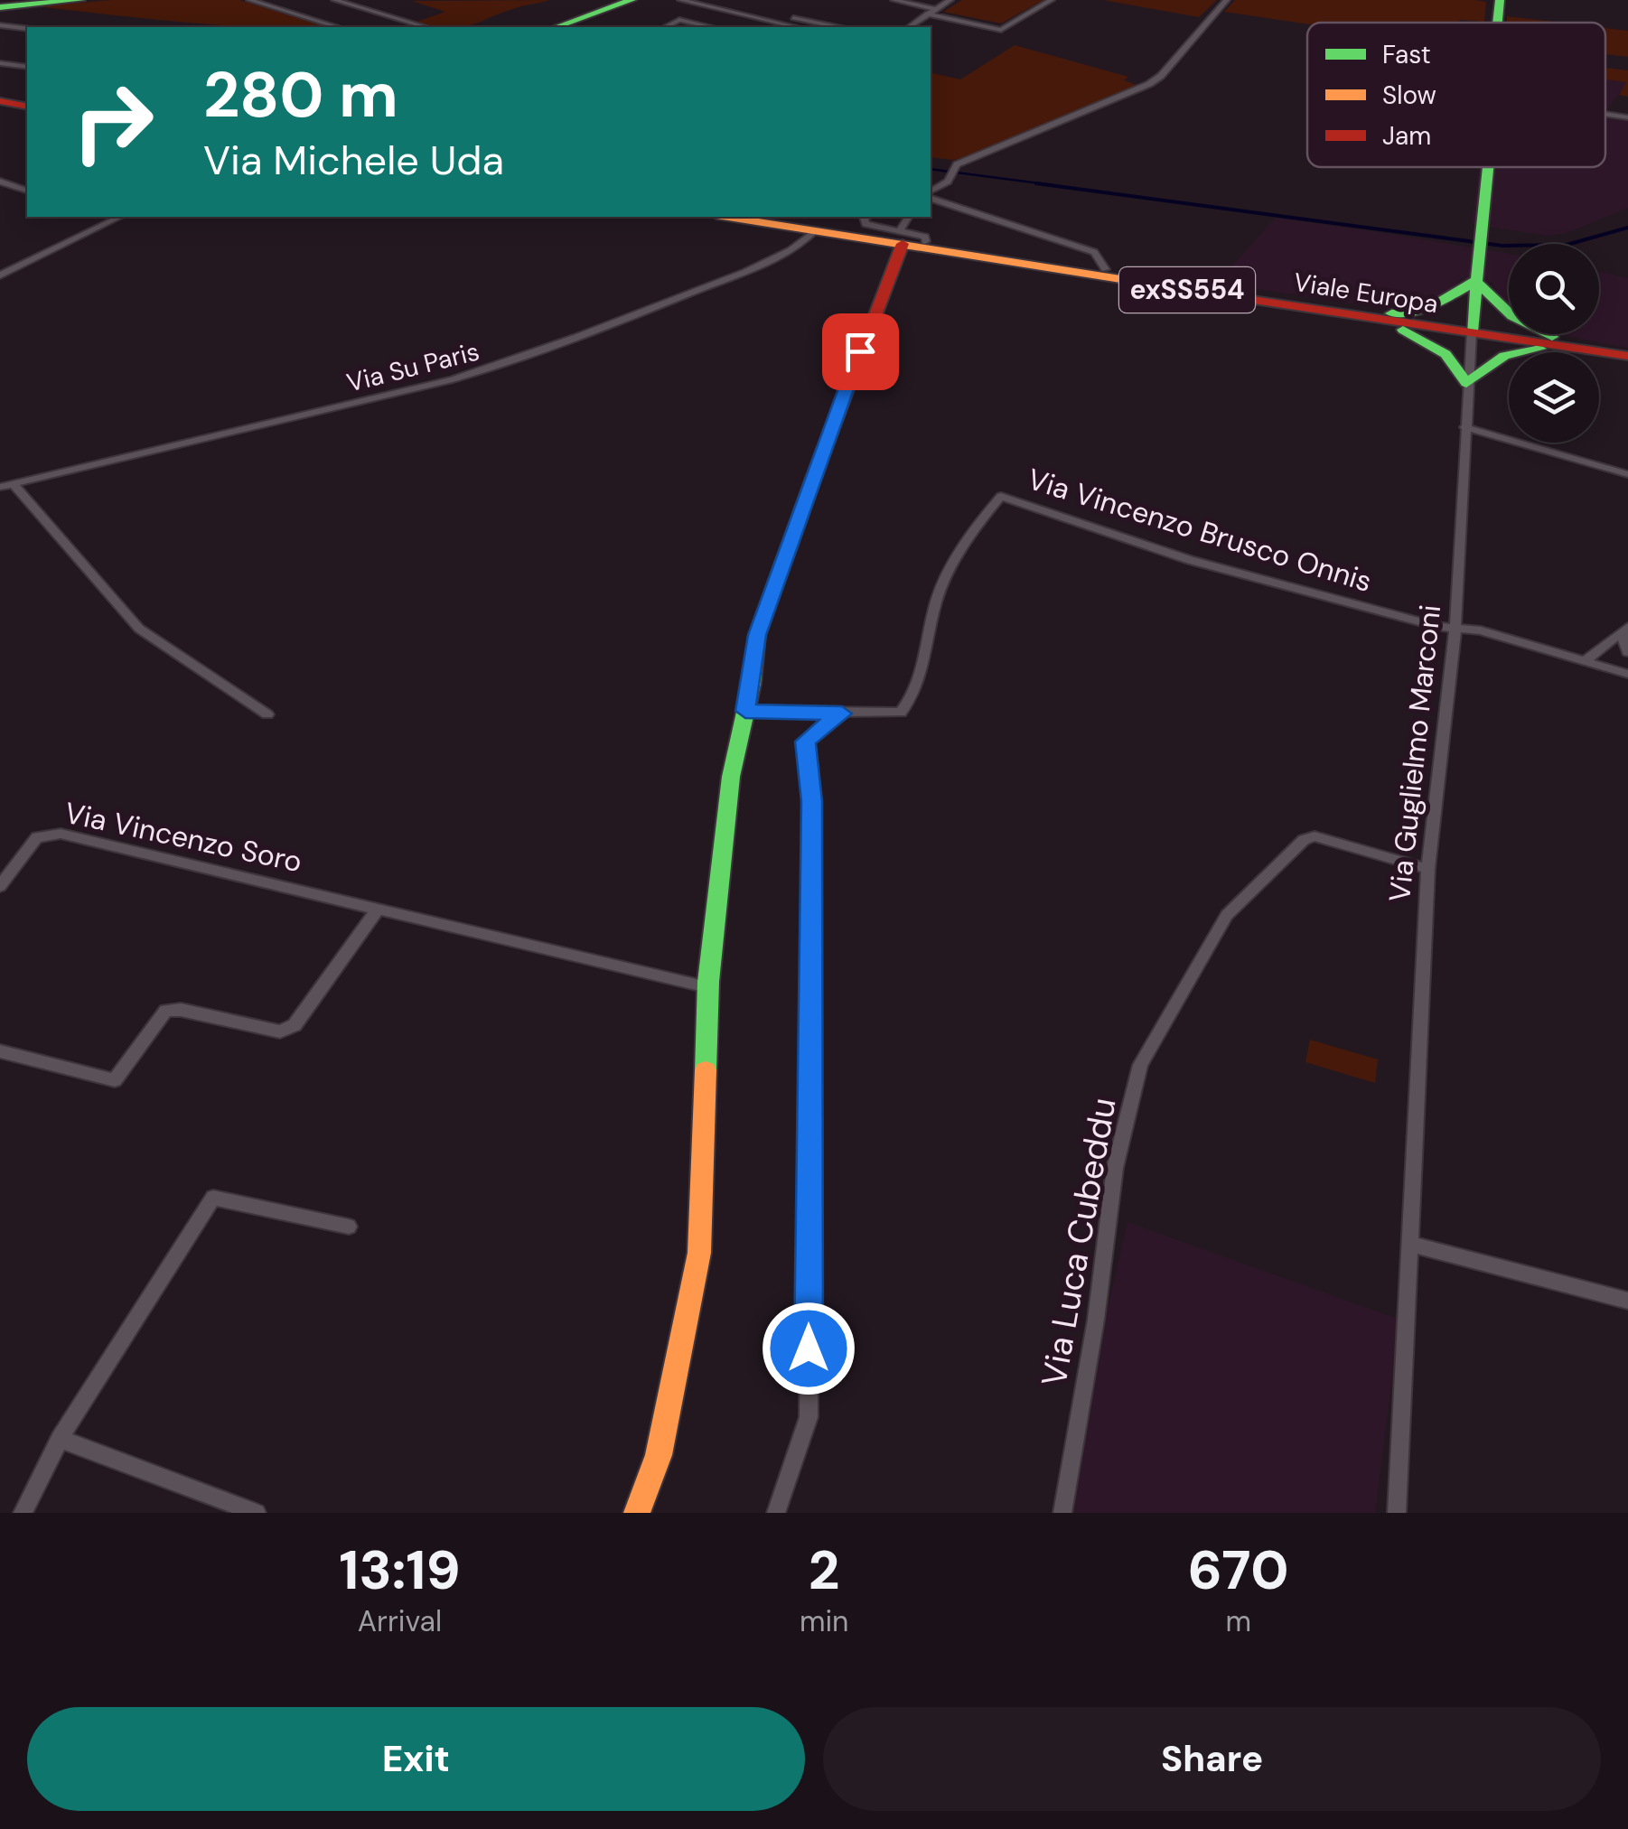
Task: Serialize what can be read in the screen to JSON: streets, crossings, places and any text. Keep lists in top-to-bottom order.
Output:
{
  "streets": {
    "main road": ["exSS554", "Viale Europa", "Via Guglielmo Marconi"],
    "street": [
      "Via Su Paris",
      "Via Vincenzo Brusco Onnis",
      "Via Vincenzo Soro",
      "Via Luca Cubeddu"
    ]
  },
  "crossings": [
    ["Viale Europa", "Via Su Paris"],
    ["Viale Europa", "Via Guglielmo Marconi"],
    ["Via Vincenzo Brusco Onnis", "Via Guglielmo Marconi"],
    ["Via Guglielmo Marconi", "Via Luca Cubeddu"]
  ],
  "legend": ["Fast", "Slow", "Jam"],
  "page": {
    "turn": ["280 m", "Via Michele Uda"],
    "eta": [
      "13:19",
      "Arrival",
      "2",
      "min",
      "670",
      "m"
    ],
    "buttons": ["Exit", "Share"]
  }
}
